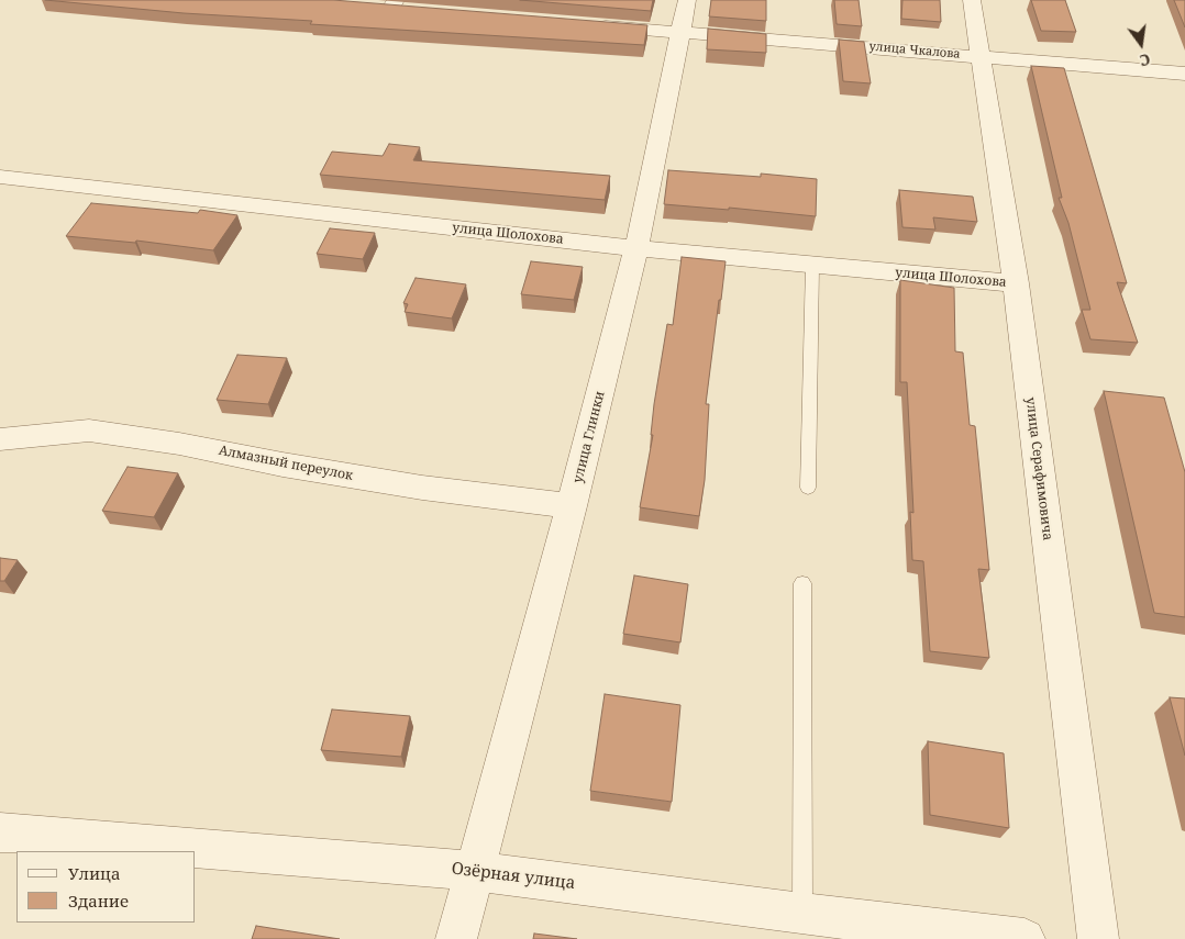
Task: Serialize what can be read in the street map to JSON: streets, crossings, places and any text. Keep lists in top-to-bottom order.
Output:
{
  "streets": {
    "street": [
      "улица Чкалова",
      "улица Шолохова",
      "улица Глинки",
      "Алмазный переулок",
      "улица Серафимовича",
      "Озёрная улица"
    ]
  },
  "crossings": [
    ["улица Чкалова", "улица Глинки"],
    ["улица Чкалова", "улица Серафимовича"],
    ["улица Шолохова", "улица Глинки"],
    ["улица Шолохова", "улица Серафимовича"],
    ["улица Глинки", "Алмазный переулок"],
    ["улица Глинки", "Озёрная улица"]
  ],
  "legend": ["Улица", "Здание"],
  "north": "bottom"
}
